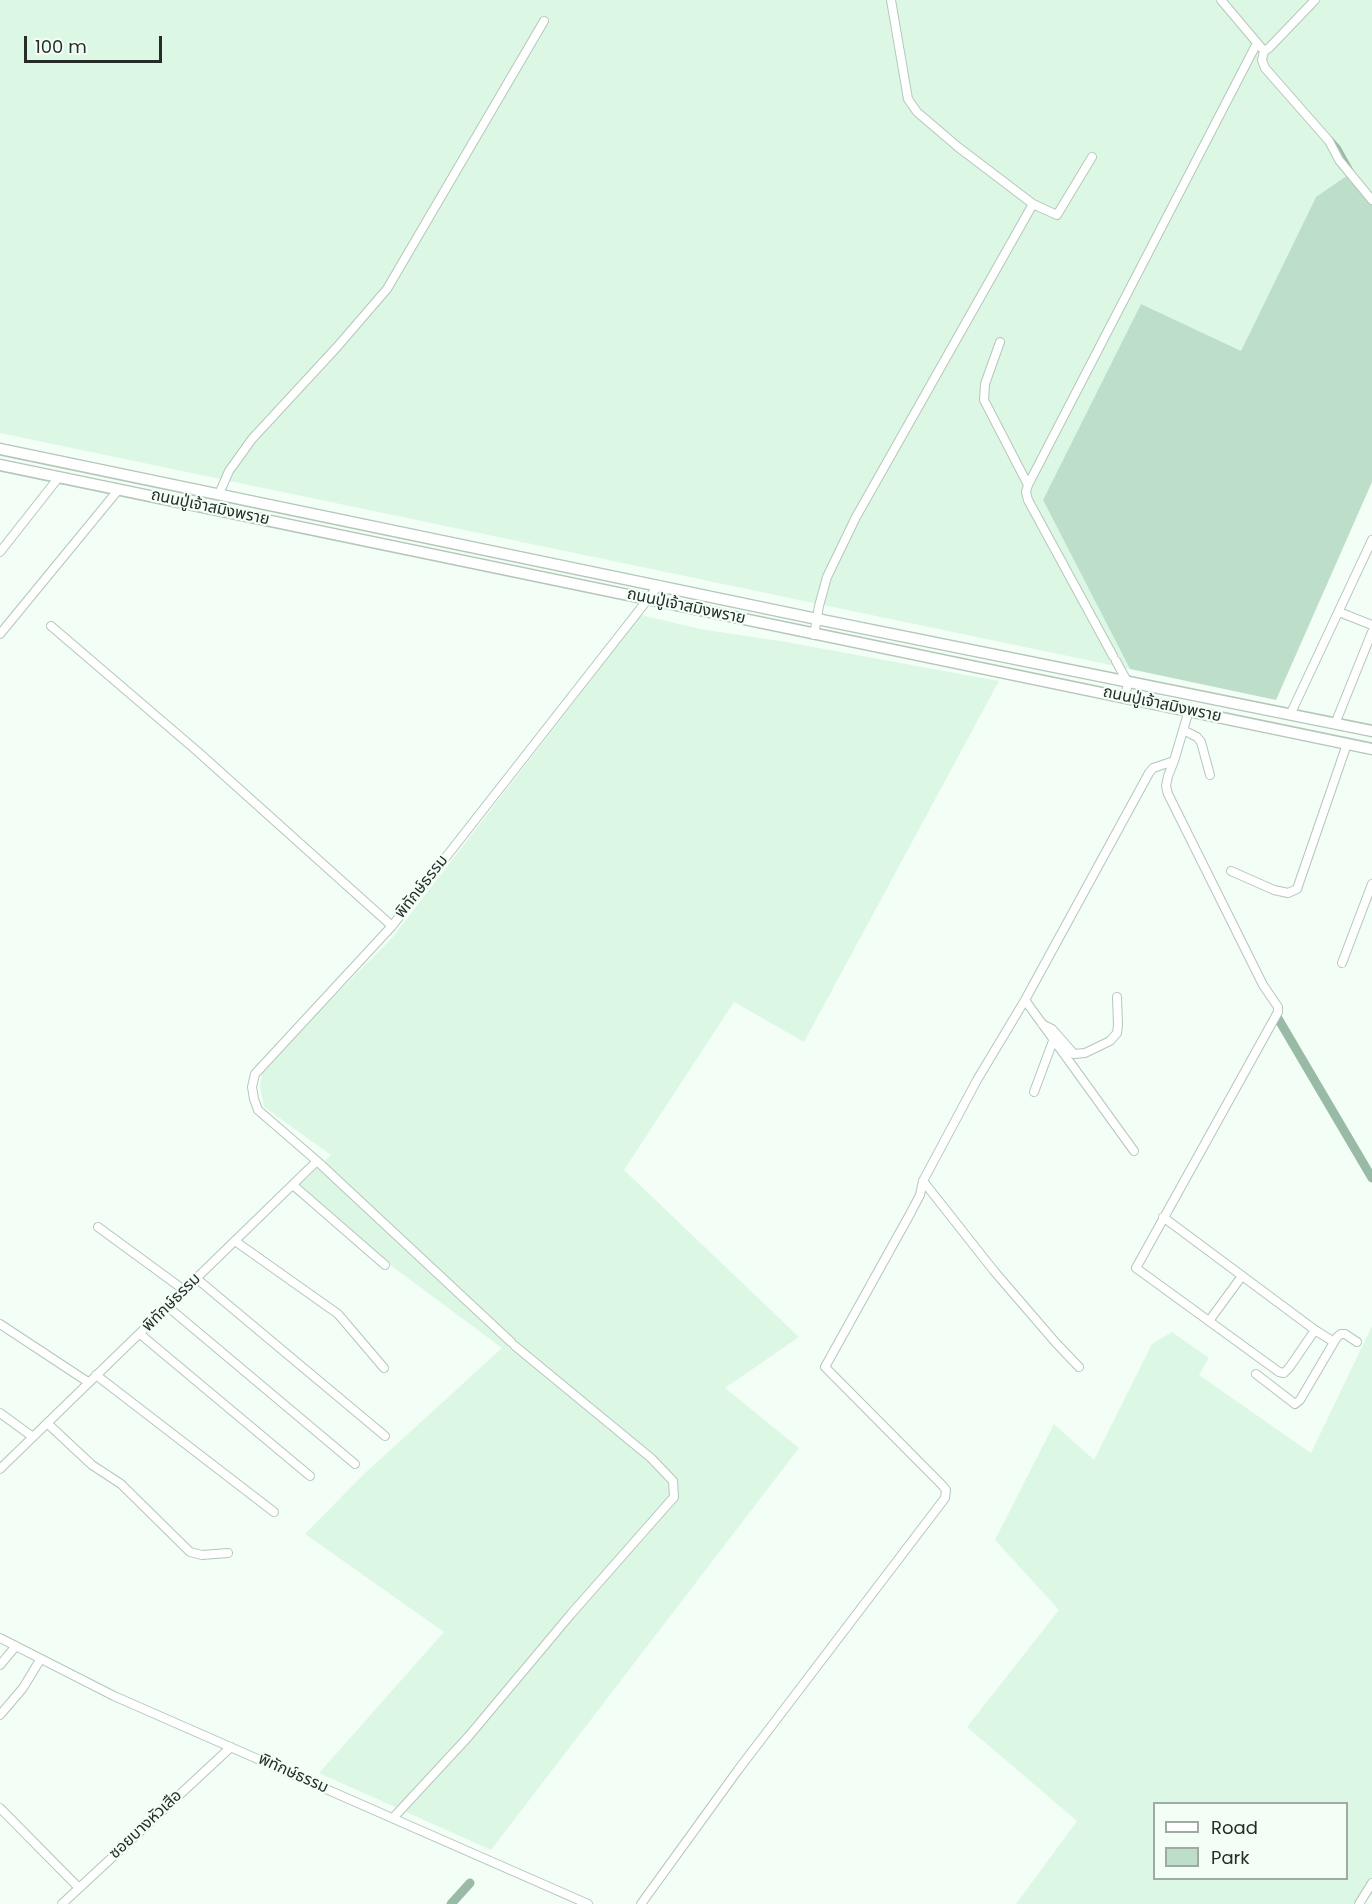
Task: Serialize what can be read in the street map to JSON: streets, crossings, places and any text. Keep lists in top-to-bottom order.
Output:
{
  "streets": {
    "main road": ["ถนนปู่เจ้าสมิงพราย"],
    "street": ["พิทักษ์ธรรม", "ซอยบางหัวเสือ"]
  },
  "crossings": [
    ["ถนนปู่เจ้าสมิงพราย", "พิทักษ์ธรรม"],
    ["พิทักษ์ธรรม", "ซอยบางหัวเสือ"]
  ],
  "legend": ["Road", "Park"],
  "scale_bar": "100 m"
}
